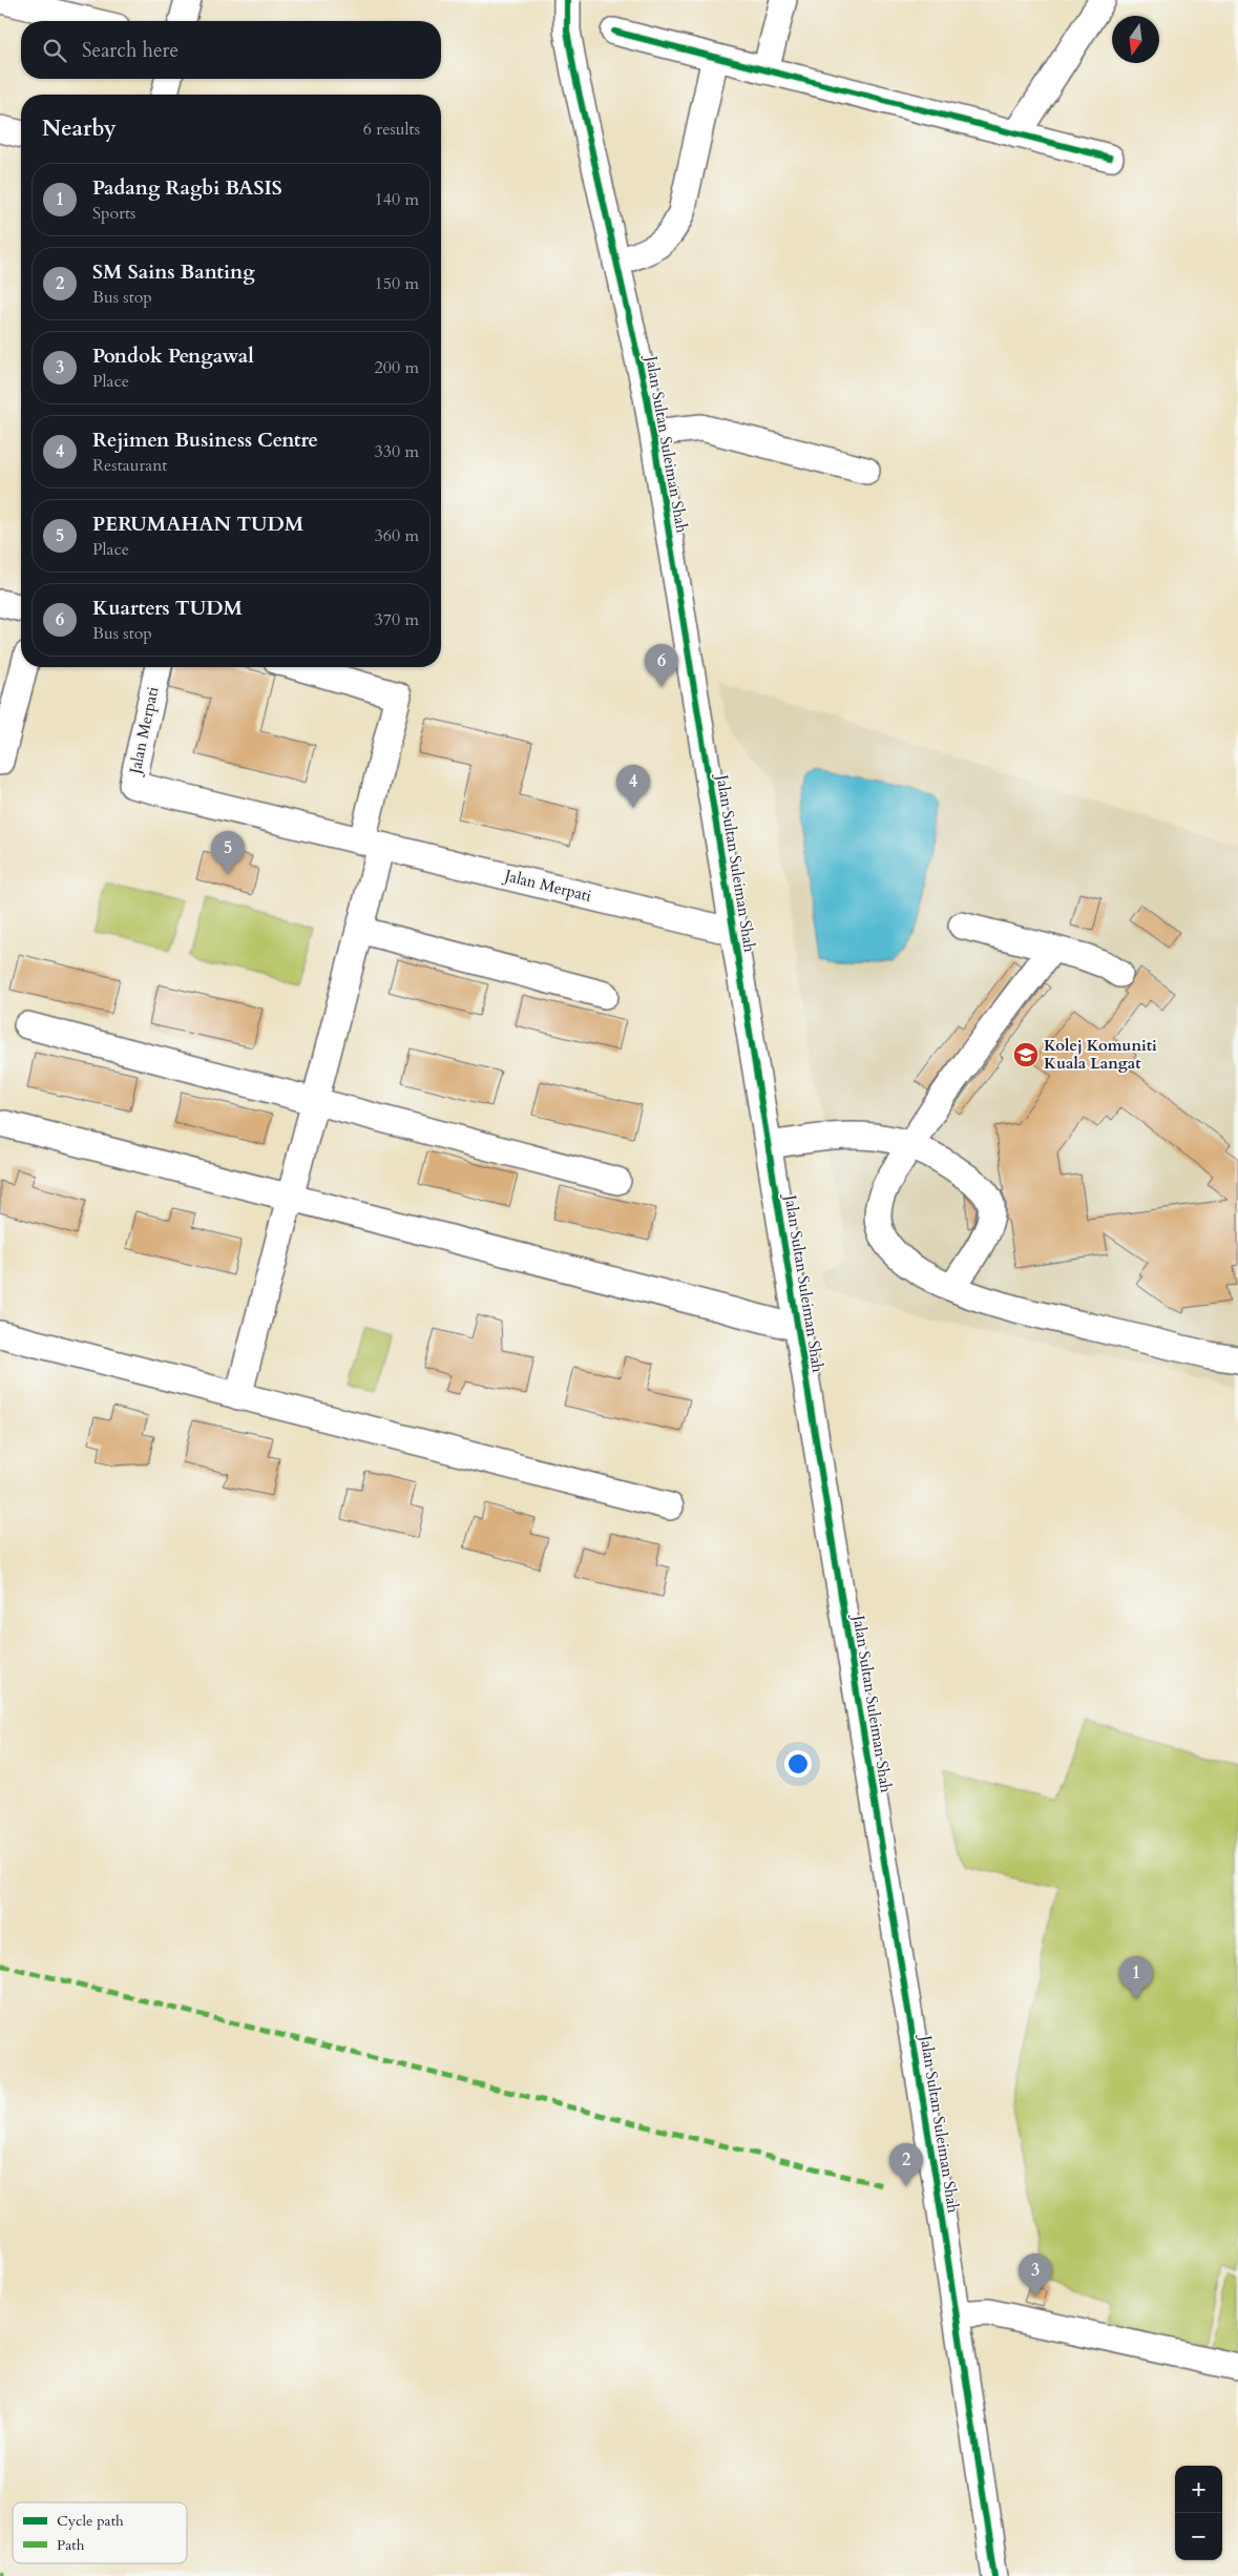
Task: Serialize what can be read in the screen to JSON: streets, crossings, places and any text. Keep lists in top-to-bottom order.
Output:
{
  "streets": {
    "street": ["Jalan Sultan Suleiman Shah", "Jalan Merpati"]
  },
  "crossings": [
    ["Jalan Sultan Suleiman Shah", "Jalan Merpati"]
  ],
  "places": {
    "school or university": ["Kolej Komuniti Kuala Langat"]
  },
  "legend": ["Cycle path", "Path"],
  "north": "bottom",
  "page": {
    "search": "Search here",
    "heading": ["Nearby", "6 results"],
    "list": [
      {
        "mark": "1",
        "name": "Padang Ragbi BASIS",
        "note": "Sports",
        "value": "140 m"
      },
      {
        "mark": "2",
        "name": "SM Sains Banting",
        "note": "Bus stop",
        "value": "150 m"
      },
      {
        "mark": "3",
        "name": "Pondok Pengawal",
        "note": "Place",
        "value": "200 m"
      },
      {
        "mark": "4",
        "name": "Rejimen Business Centre",
        "note": "Restaurant",
        "value": "330 m"
      },
      {
        "mark": "5",
        "name": "PERUMAHAN TUDM",
        "note": "Place",
        "value": "360 m"
      },
      {
        "mark": "6",
        "name": "Kuarters TUDM",
        "note": "Bus stop",
        "value": "370 m"
      }
    ],
    "pins": [
      "6",
      "4",
      "5",
      "1",
      "2",
      "3"
    ],
    "map_buttons": ["+", "−"]
  }
}
